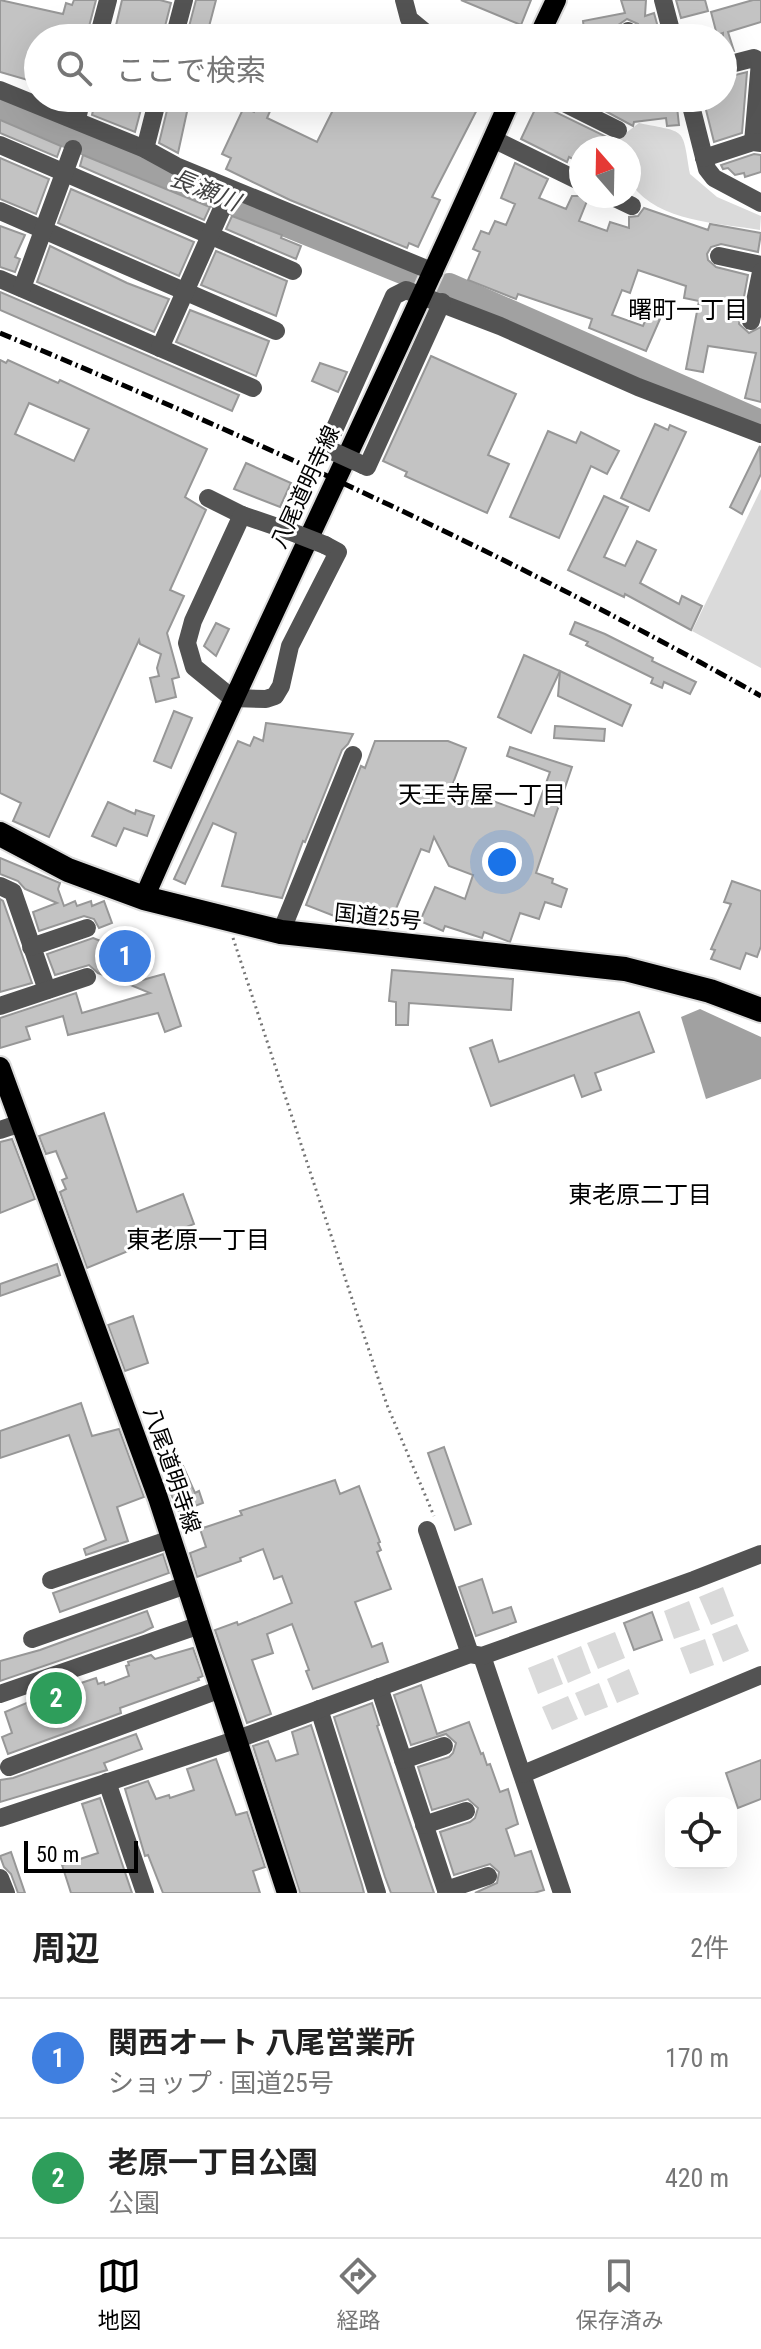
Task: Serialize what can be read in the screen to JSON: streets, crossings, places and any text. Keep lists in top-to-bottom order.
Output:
{
  "streets": {
    "highway": ["国道25号"],
    "main road": ["八尾道明寺線"]
  },
  "crossings": [
    ["八尾道明寺線", "国道25号"]
  ],
  "districts": [
    "曙町一丁目",
    "天王寺屋一丁目",
    "東老原二丁目",
    "東老原一丁目"
  ],
  "water": ["長瀬川"],
  "scale_bar": "50 m",
  "north": "top",
  "page": {
    "search": "ここで検索",
    "pins": ["1", "2"],
    "scale": "50 m",
    "heading": ["周辺", "2件"],
    "list": [
      {
        "mark": "1",
        "name": "関西オート 八尾営業所",
        "note": "ショップ · 国道25号",
        "value": "170 m"
      },
      {
        "mark": "2",
        "name": "老原一丁目公園",
        "note": "公園",
        "value": "420 m"
      }
    ],
    "nav": ["地図", "経路", "保存済み"]
  }
}
